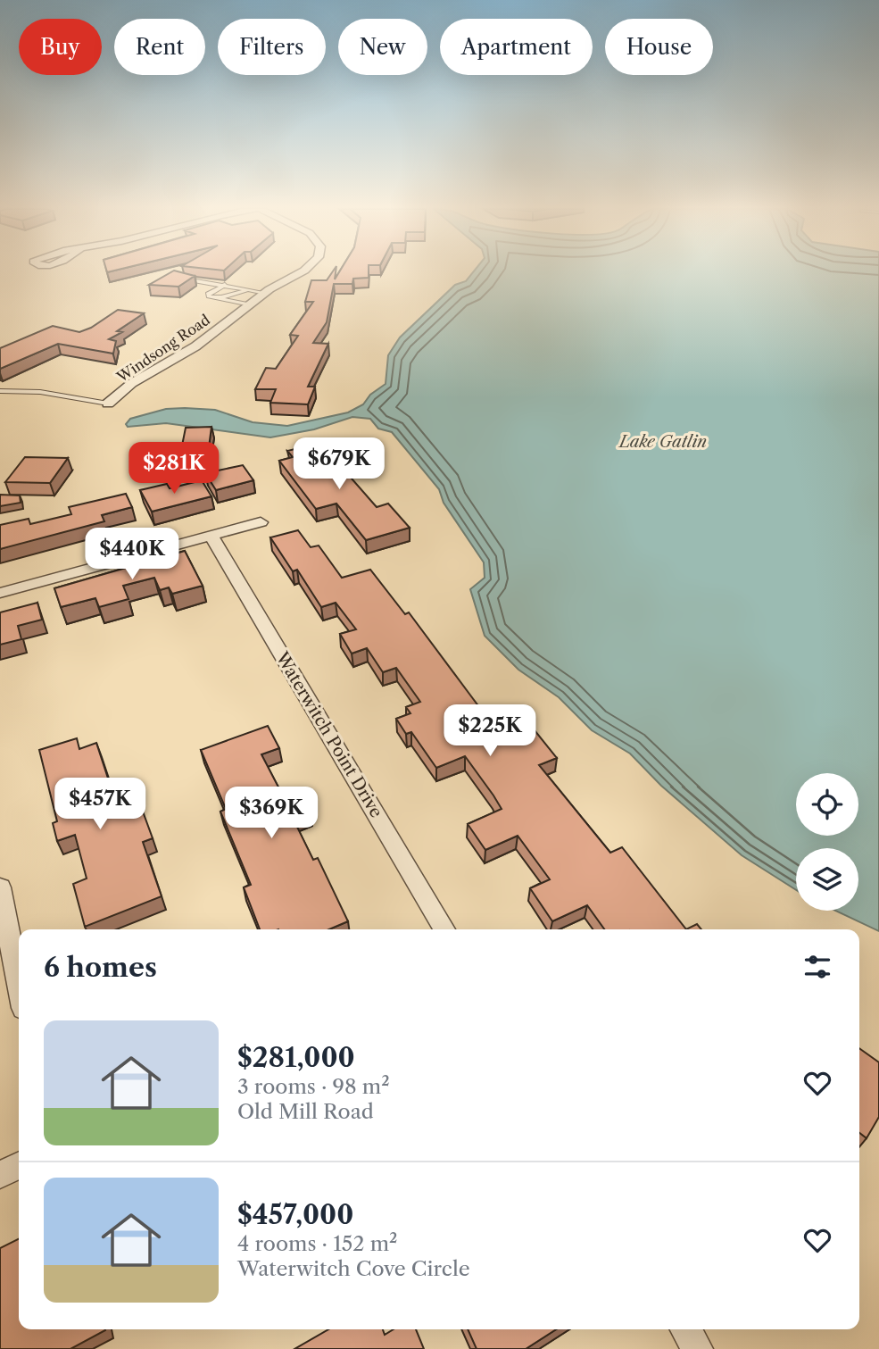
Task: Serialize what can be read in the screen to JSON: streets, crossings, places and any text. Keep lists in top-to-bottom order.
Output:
{
  "streets": {
    "street": ["Windsong Road", "Waterwitch Point Drive"]
  },
  "water": ["Lake Gatlin"],
  "page": {
    "chip": [
      "Buy",
      "Rent",
      "Filters",
      "New",
      "Apartment",
      "House"
    ],
    "price": [
      "$679K",
      "$281K",
      "$440K",
      "$225K",
      "$457K",
      "$369K"
    ],
    "heading": "6 homes",
    "list": [
      {
        "name": "$281,000",
        "note": "3 rooms · 98 m² · Old Mill Road"
      },
      {
        "name": "$457,000",
        "note": "4 rooms · 152 m² · Waterwitch Cove Circle"
      }
    ]
  }
}
